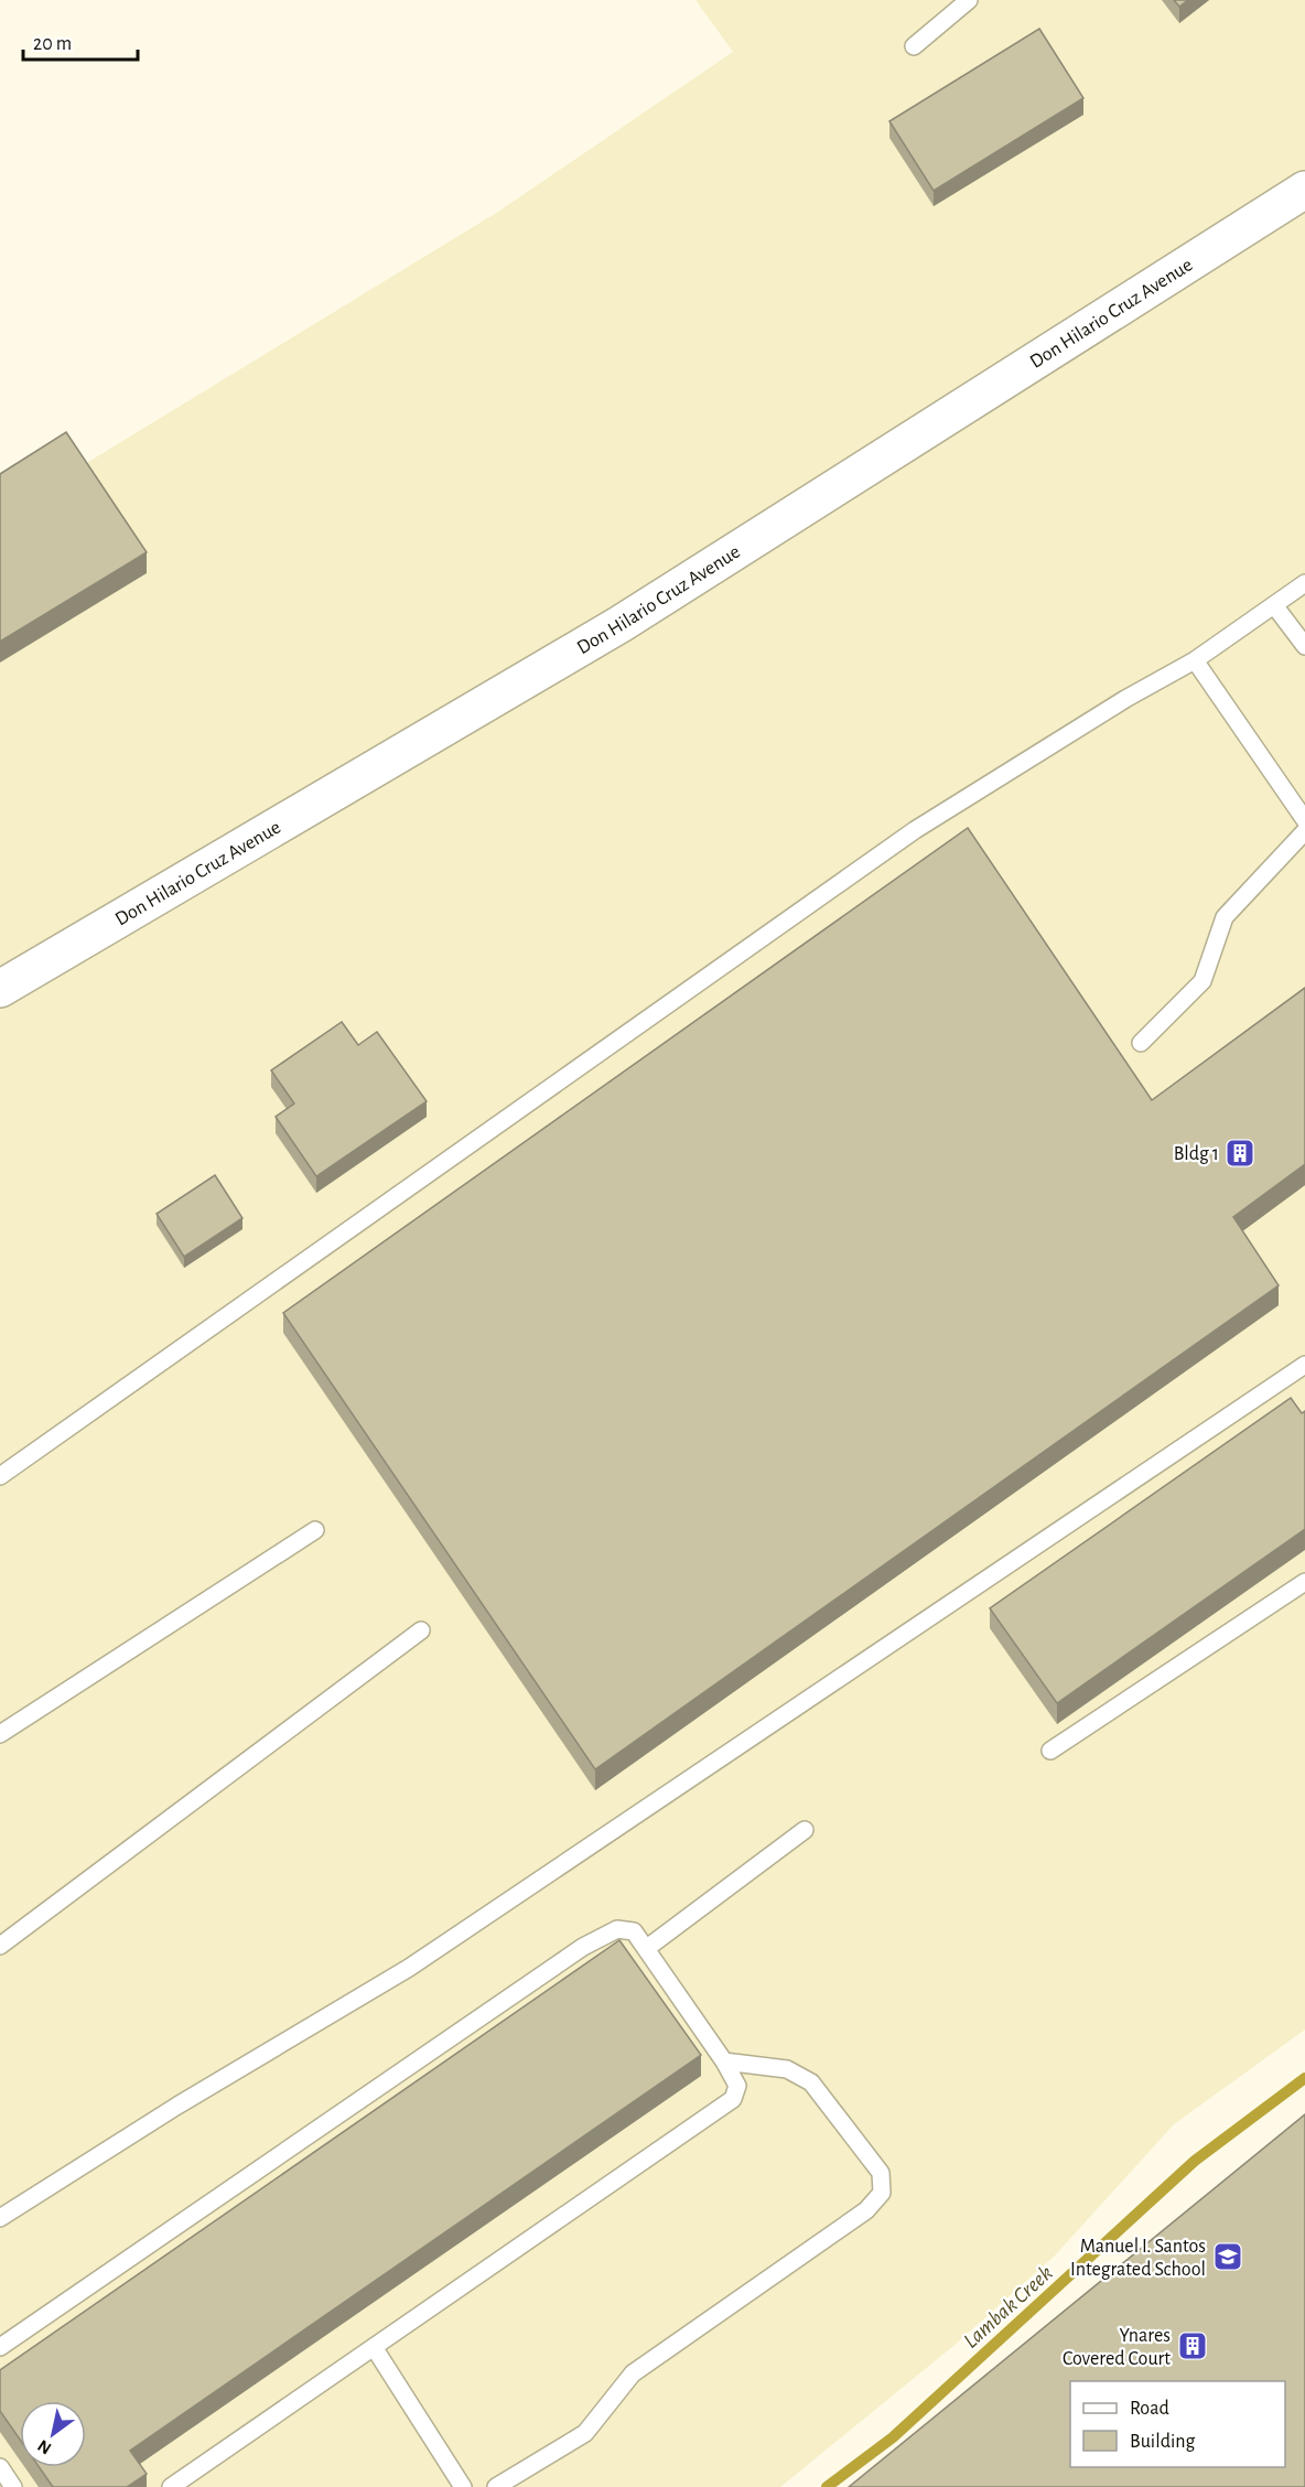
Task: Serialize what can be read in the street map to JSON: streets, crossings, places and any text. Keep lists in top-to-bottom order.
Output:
{
  "streets": {
    "street": ["Don Hilario Cruz Avenue"]
  },
  "water": ["Lambak Creek"],
  "places": {
    "building": ["Bldg 1", "Ynares Covered Court"],
    "school or university": ["Manuel I. Santos Integrated School"]
  },
  "legend": ["Road", "Building"],
  "scale_bar": "20 m",
  "north": "bottom left"
}
